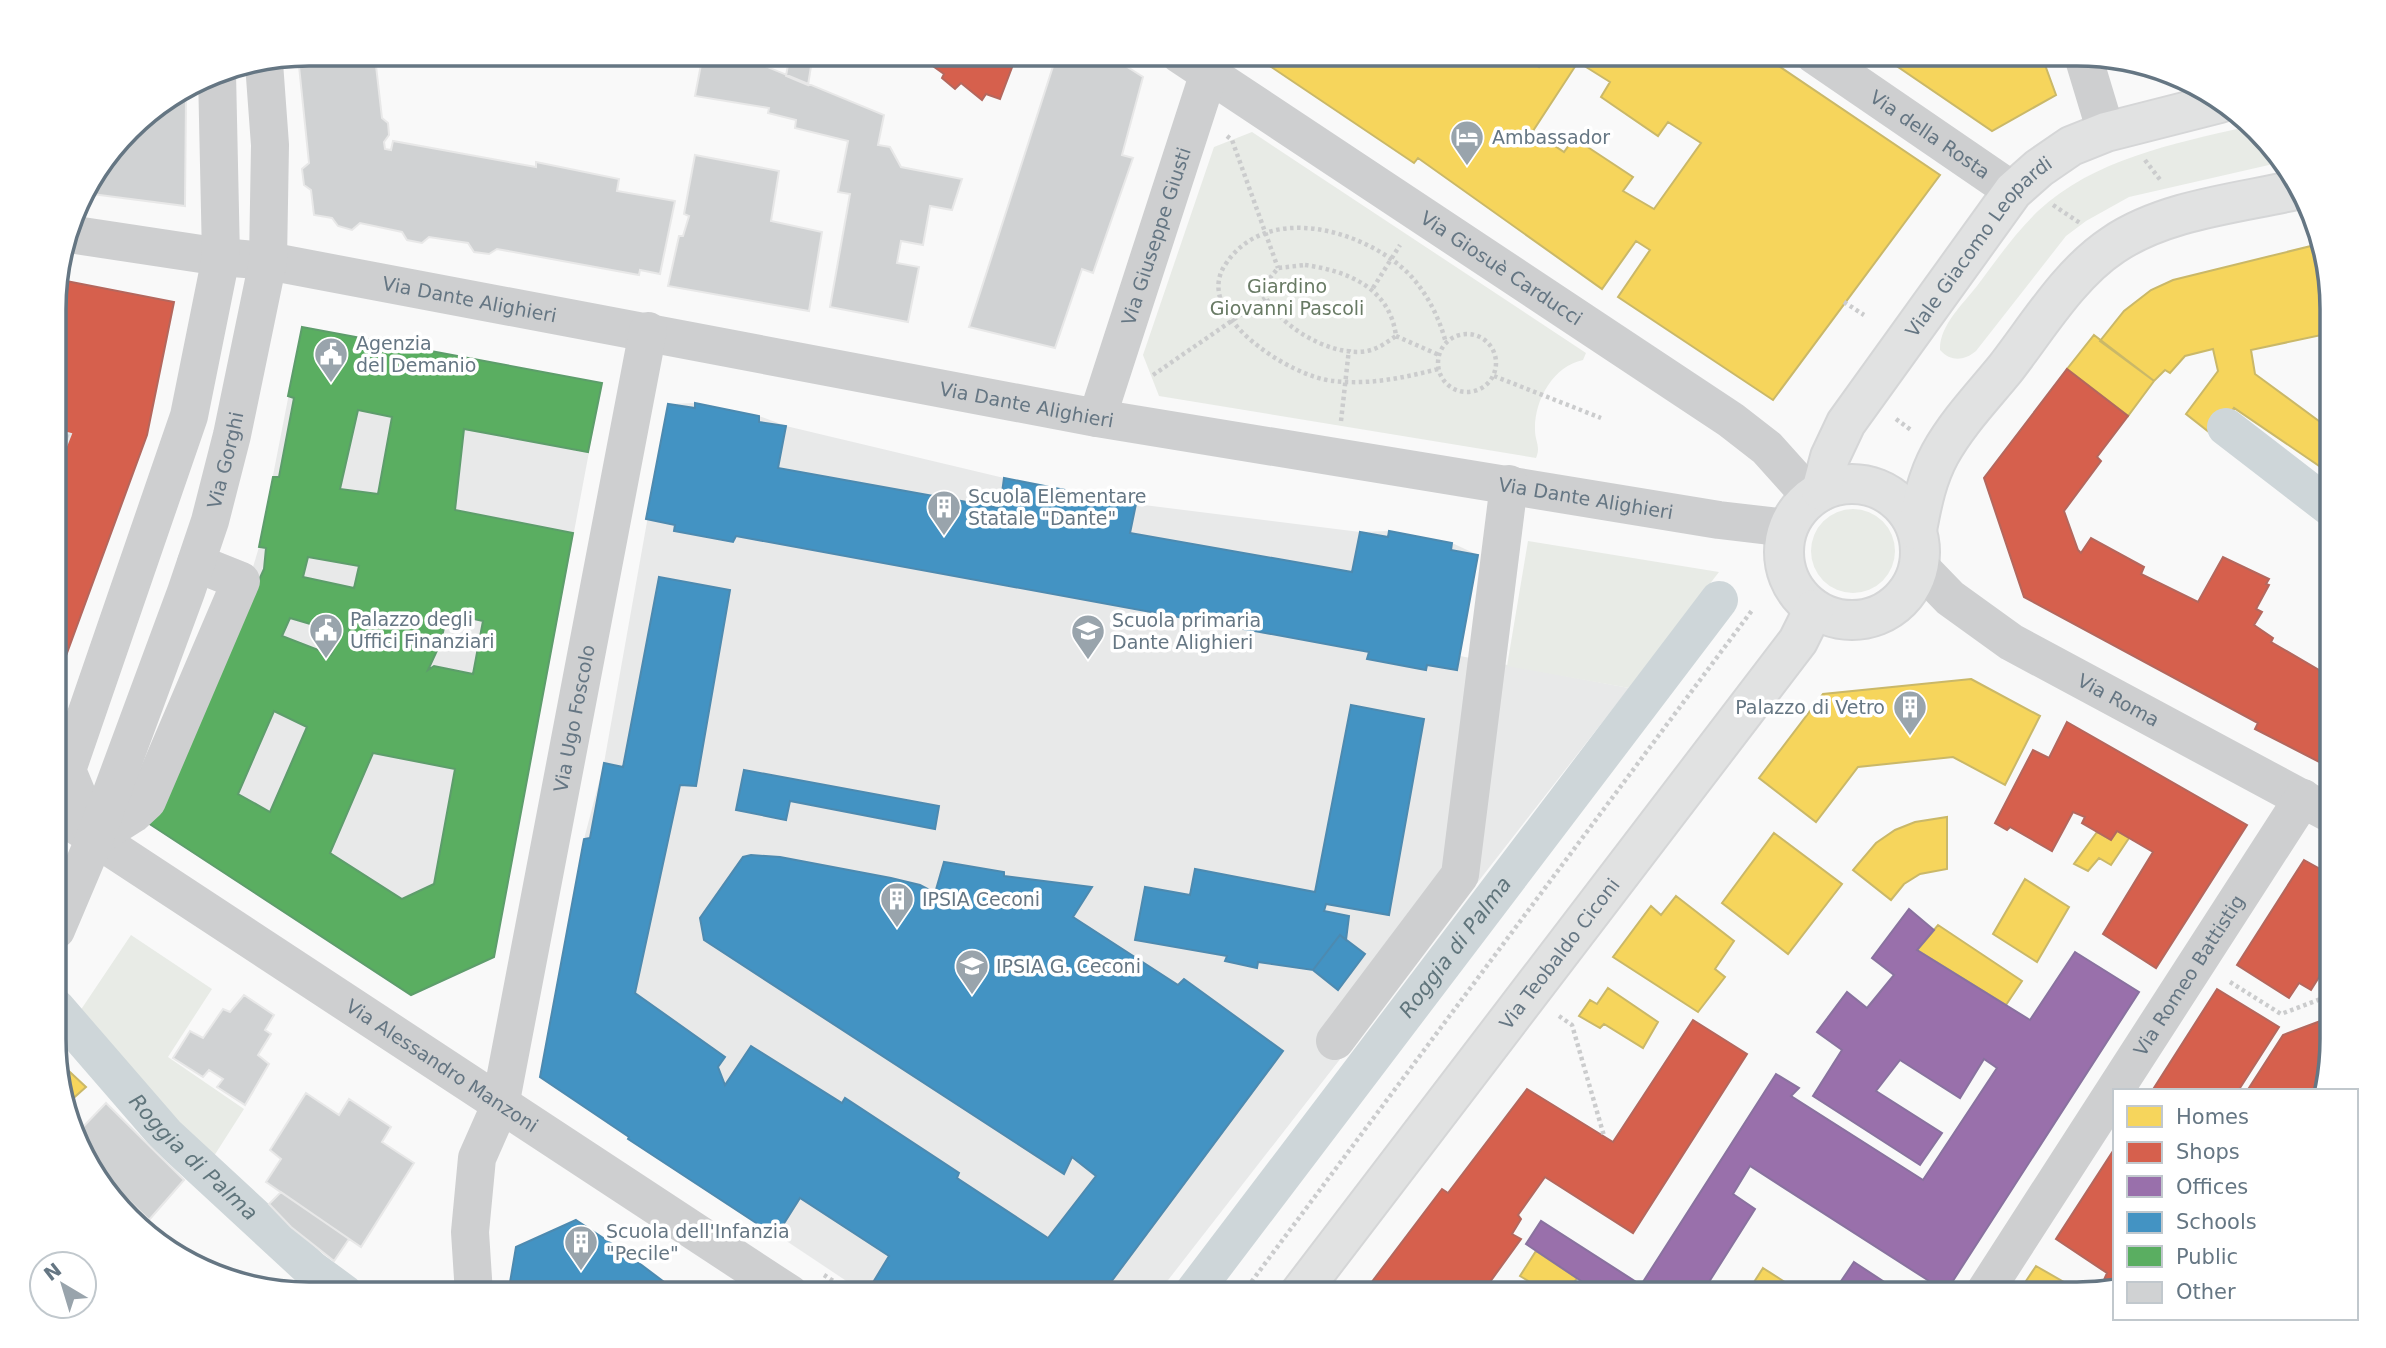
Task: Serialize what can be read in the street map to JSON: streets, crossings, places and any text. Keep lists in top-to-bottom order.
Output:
{
  "streets": {
    "main road": ["Viale Giacomo Leopardi", "Via Teobaldo Ciconi"],
    "street": [
      "Via della Rosta",
      "Via Giuseppe Giusti",
      "Via Giosuè Carducci",
      "Via Dante Alighieri",
      "Via Gorghi",
      "Via Roma",
      "Via Ugo Foscolo",
      "Via Romeo Battistig",
      "Via Alessandro Manzoni"
    ]
  },
  "crossings": [
    ["Via della Rosta", "Viale Giacomo Leopardi"],
    ["Via Giuseppe Giusti", "Via Dante Alighieri"],
    ["Viale Giacomo Leopardi", "Via Giosuè Carducci"],
    ["Viale Giacomo Leopardi", "Via Dante Alighieri"],
    ["Viale Giacomo Leopardi", "Via Roma"],
    ["Viale Giacomo Leopardi", "Via Teobaldo Ciconi"],
    ["Via Giosuè Carducci", "Via Dante Alighieri"],
    ["Via Giosuè Carducci", "Via Roma"],
    ["Via Giosuè Carducci", "Via Teobaldo Ciconi"],
    ["Via Dante Alighieri", "Via Gorghi"],
    ["Via Dante Alighieri", "Via Roma"],
    ["Via Dante Alighieri", "Via Ugo Foscolo"],
    ["Via Dante Alighieri", "Via Teobaldo Ciconi"],
    ["Via Gorghi", "Via Alessandro Manzoni"],
    ["Via Roma", "Via Teobaldo Ciconi"],
    ["Via Roma", "Via Romeo Battistig"],
    ["Via Ugo Foscolo", "Via Alessandro Manzoni"]
  ],
  "water": ["Roggia di Palma"],
  "parks": ["Giardino Giovanni Pascoli"],
  "places": {
    "hotel": ["Ambassador"],
    "public building": ["Agenzia del Demanio", "Palazzo degli Uffici Finanziari"],
    "building": [
      "Scuola Elementare Statale \"Dante\"",
      "Palazzo di Vetro",
      "IPSIA Ceconi",
      "Scuola dell'Infanzia \"Pecile\""
    ],
    "school or university": ["Scuola primaria Dante Alighieri", "IPSIA G. Ceconi"]
  },
  "legend": [
    "Homes",
    "Shops",
    "Offices",
    "Schools",
    "Public",
    "Other"
  ],
  "north": "top left"
}
